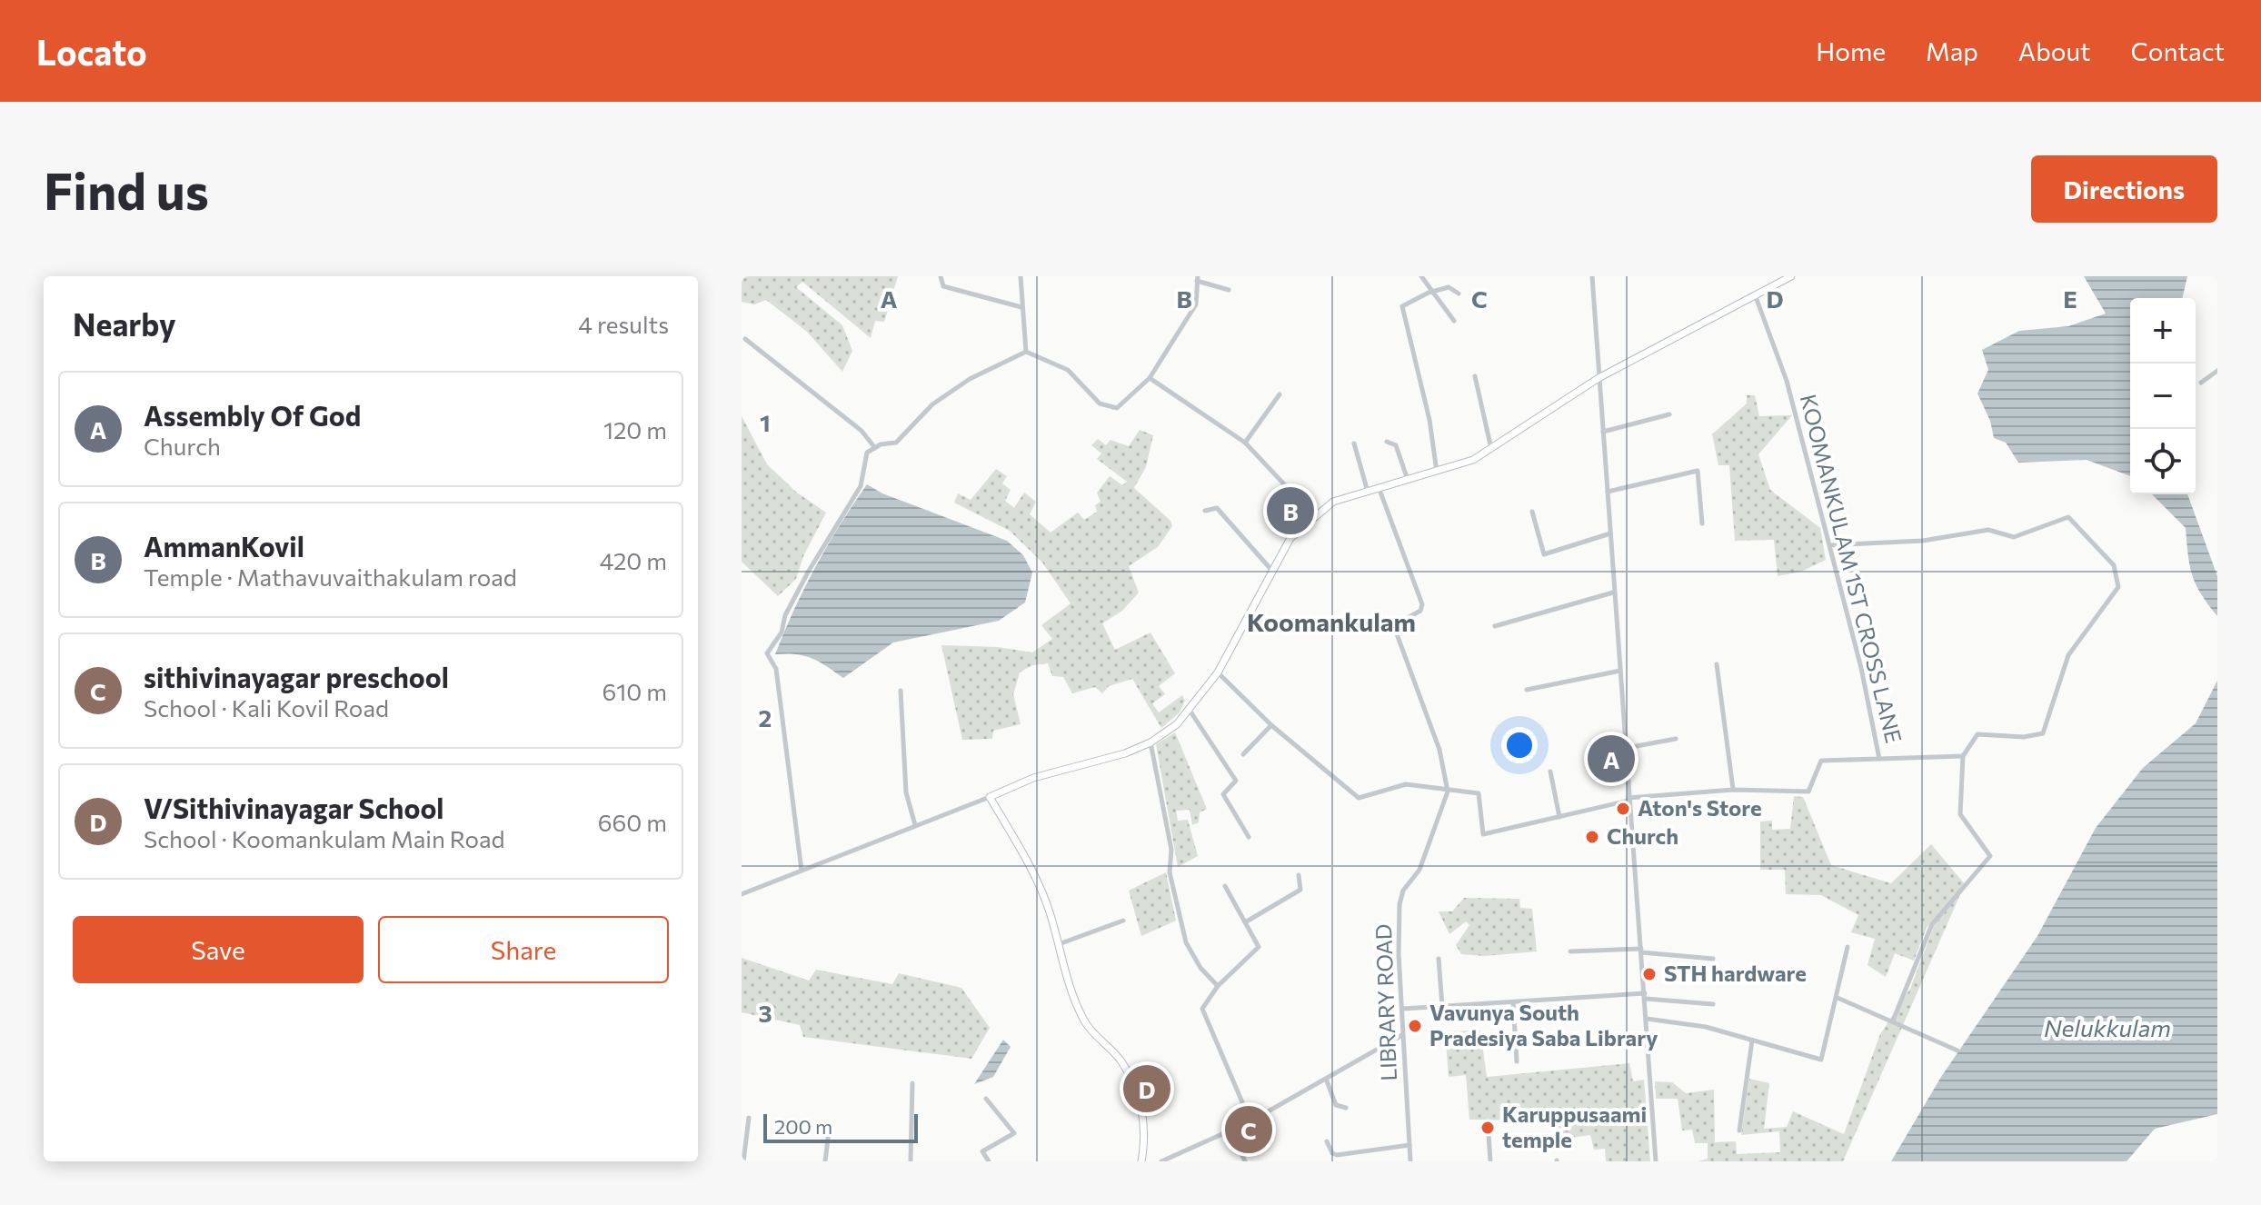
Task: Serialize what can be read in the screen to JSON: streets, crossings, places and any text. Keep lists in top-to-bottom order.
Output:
{
  "streets": {
    "street": ["KOOMANKULAM 1ST CROSS LANE", "LIBRARY ROAD"]
  },
  "crossings": [
    ["KOOMANKULAM 1ST CROSS LANE", "LIBRARY ROAD"]
  ],
  "districts": ["Koomankulam"],
  "water": ["Nelukkulam"],
  "places": [
    "Aton's Store",
    "Church",
    "STH hardware",
    "Vavunya South Pradesiya Saba Library",
    "Karuppusaami temple"
  ],
  "scale_bar": "200 m",
  "page": {
    "header": "Locato",
    "nav": [
      "Home",
      "Map",
      "About",
      "Contact"
    ],
    "buttons": [
      "Directions",
      ["Save", "Share"]
    ],
    "title": "Find us",
    "heading": ["Nearby", "4 results"],
    "map_buttons": ["+", "−"],
    "list": [
      {
        "mark": "A",
        "name": "Assembly Of God",
        "note": "Church",
        "value": "120 m"
      },
      {
        "mark": "B",
        "name": "AmmanKovil",
        "note": "Temple · Mathavuvaithakulam road",
        "value": "420 m"
      },
      {
        "mark": "C",
        "name": "sithivinayagar preschool",
        "note": "School · Kali Kovil Road",
        "value": "610 m"
      },
      {
        "mark": "D",
        "name": "V/Sithivinayagar School",
        "note": "School · Koomankulam Main Road",
        "value": "660 m"
      }
    ],
    "pins": [
      "B",
      "A",
      "D",
      "C"
    ],
    "scale": "200 m"
  },
  "grid": {
    "columns": [
      "A",
      "B",
      "C",
      "D",
      "E"
    ],
    "rows": ["1", "2", "3"]
  }
}
